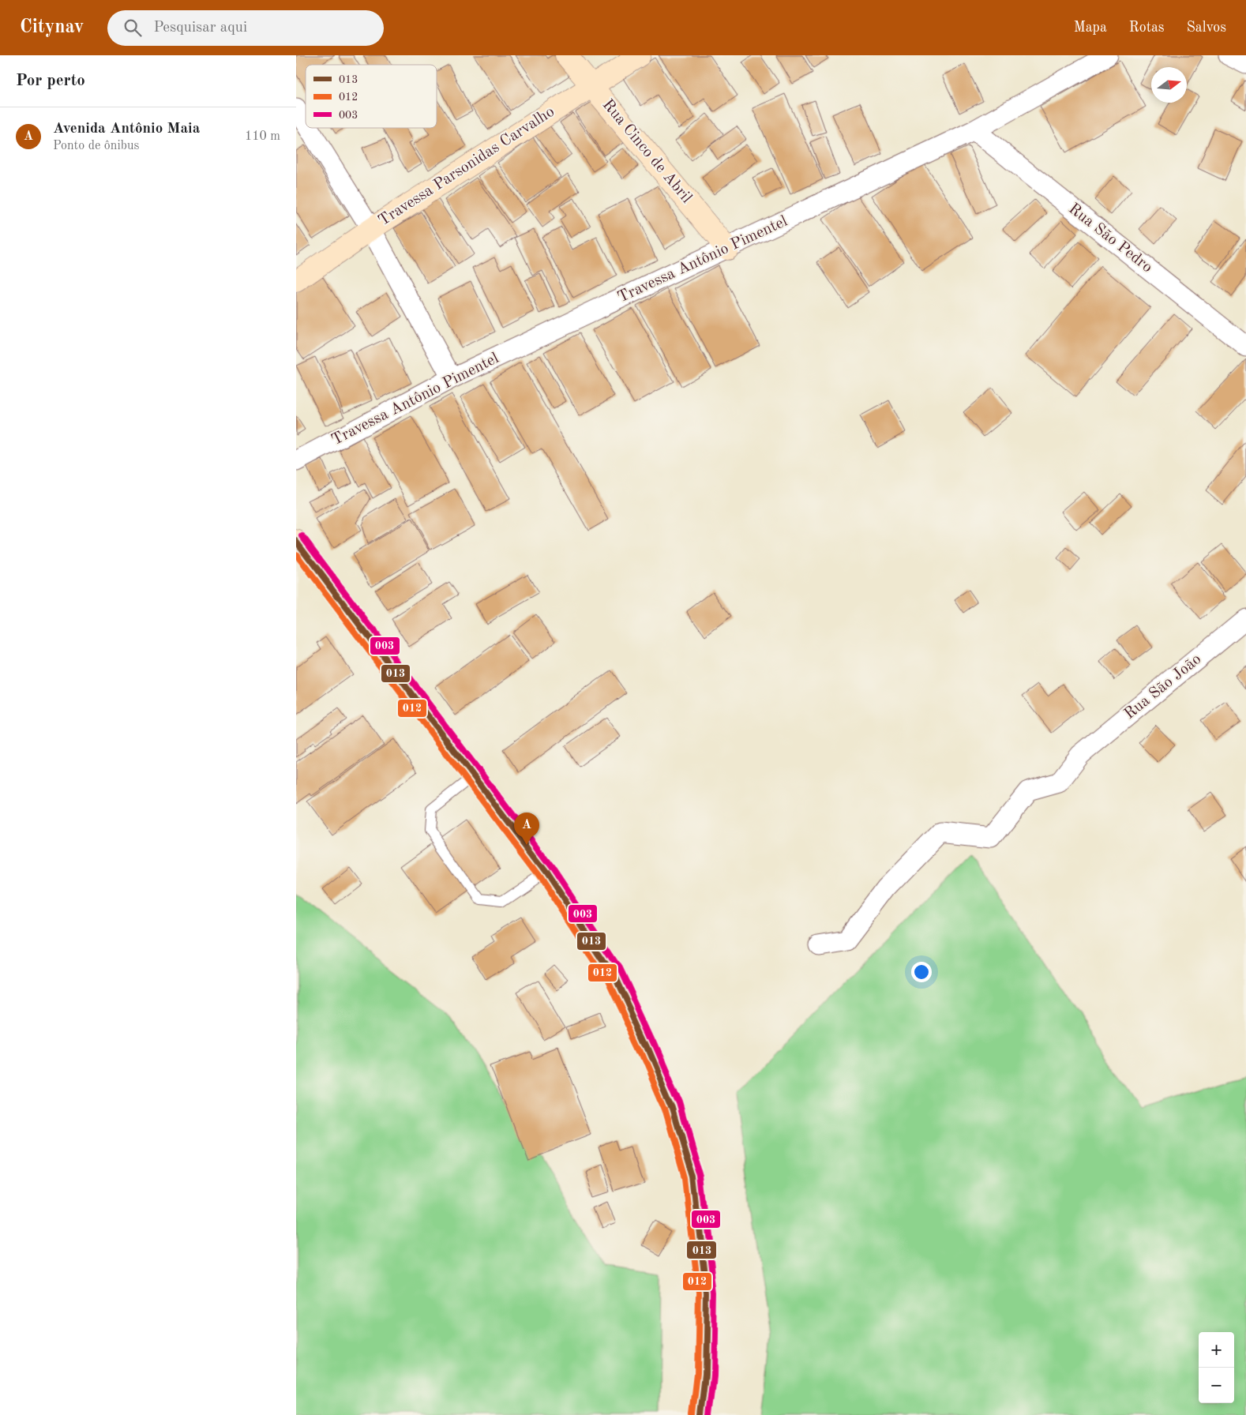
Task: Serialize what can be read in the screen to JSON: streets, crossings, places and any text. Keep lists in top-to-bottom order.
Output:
{
  "streets": {
    "main road": ["Rua Cinco de Abril", "Travessa Parsonidas Carvalho"],
    "street": ["Rua São Pedro", "Travessa Antônio Pimentel", "Rua São João"]
  },
  "crossings": [
    ["Rua Cinco de Abril", "Travessa Parsonidas Carvalho"],
    ["Rua Cinco de Abril", "Travessa Antônio Pimentel"],
    ["Rua São Pedro", "Travessa Antônio Pimentel"]
  ],
  "lines": ["transit line 003", "transit line 013", "transit line 012"],
  "legend": ["013", "012", "003"],
  "north": "right",
  "page": {
    "header": "Citynav",
    "search": "Pesquisar aqui",
    "nav": ["Mapa", "Rotas", "Salvos"],
    "heading": "Por perto",
    "list": [
      {
        "mark": "A",
        "name": "Avenida Antônio Maia",
        "note": "Ponto de ônibus",
        "value": "110 m"
      }
    ],
    "pins": "A",
    "map_buttons": ["+", "−"]
  }
}
